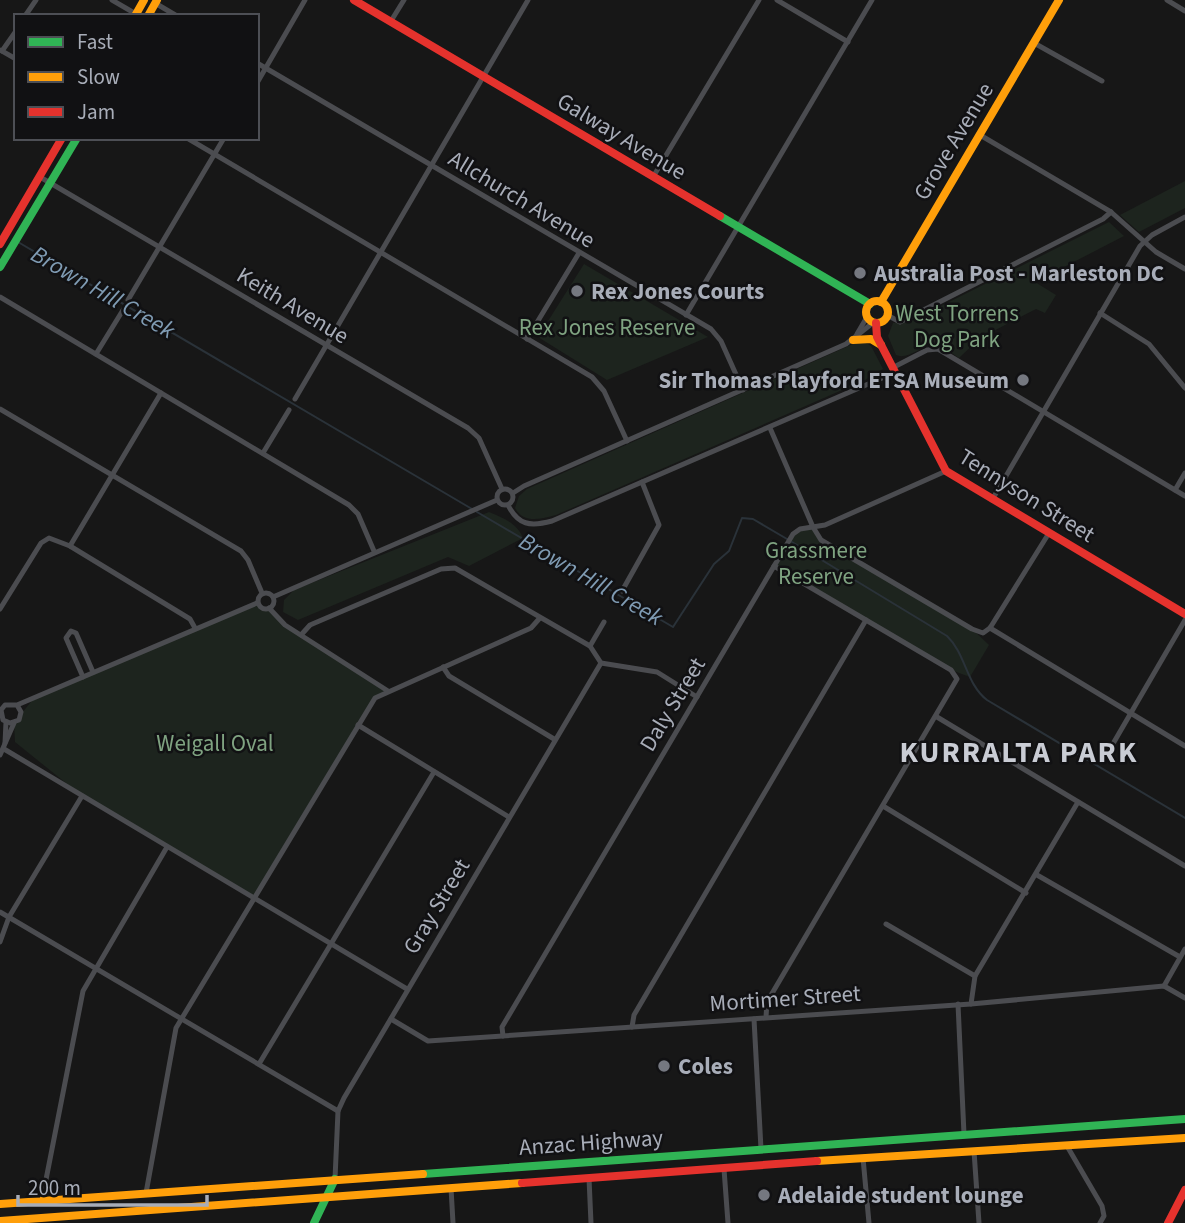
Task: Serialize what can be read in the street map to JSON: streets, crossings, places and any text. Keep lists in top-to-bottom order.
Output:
{
  "streets": {
    "main road": [
      "Galway Avenue",
      "Grove Avenue",
      "Tennyson Street",
      "Anzac Highway"
    ],
    "street": [
      "Allchurch Avenue",
      "Keith Avenue",
      "Daly Street",
      "Gray Street",
      "Mortimer Street"
    ]
  },
  "crossings": [
    ["Tennyson Street", "Daly Street"],
    ["Daly Street", "Mortimer Street"],
    ["Gray Street", "Mortimer Street"],
    ["Gray Street", "Anzac Highway"]
  ],
  "districts": ["KURRALTA PARK"],
  "water": ["Brown Hill Creek"],
  "parks": [
    "West Torrens Dog Park",
    "Rex Jones Reserve",
    "Grassmere Reserve",
    "Weigall Oval"
  ],
  "places": [
    "Australia Post - Marleston DC",
    "Rex Jones Courts",
    "Sir Thomas Playford ETSA Museum",
    "Coles",
    "Adelaide student lounge"
  ],
  "legend": ["Fast", "Slow", "Jam"],
  "scale_bar": "200 m"
}
